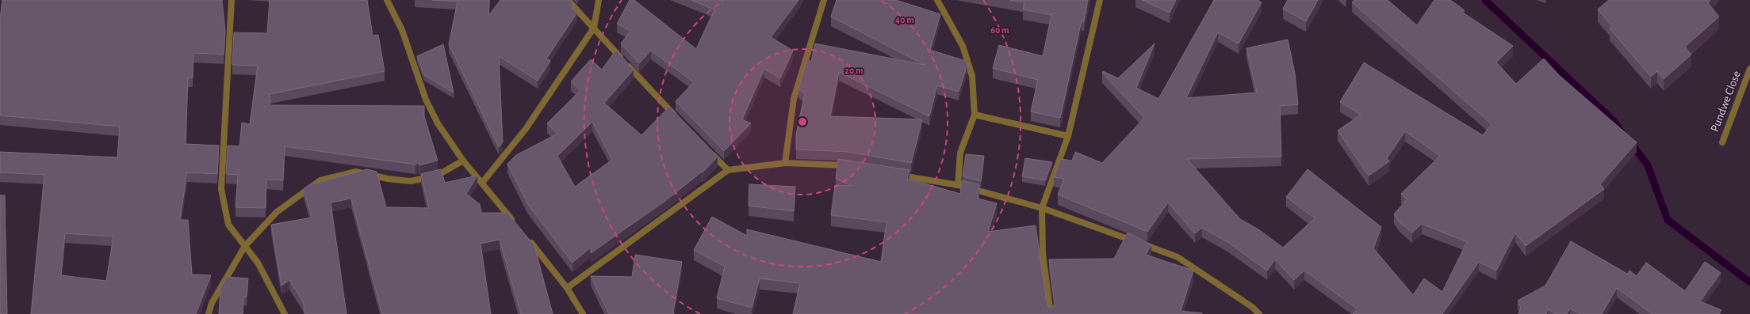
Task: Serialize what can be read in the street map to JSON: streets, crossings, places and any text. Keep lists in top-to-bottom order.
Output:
{
  "streets": {
    "street": ["Pundwe Close"]
  },
  "rings": ["40 m", "60 m", "20 m"]
}
